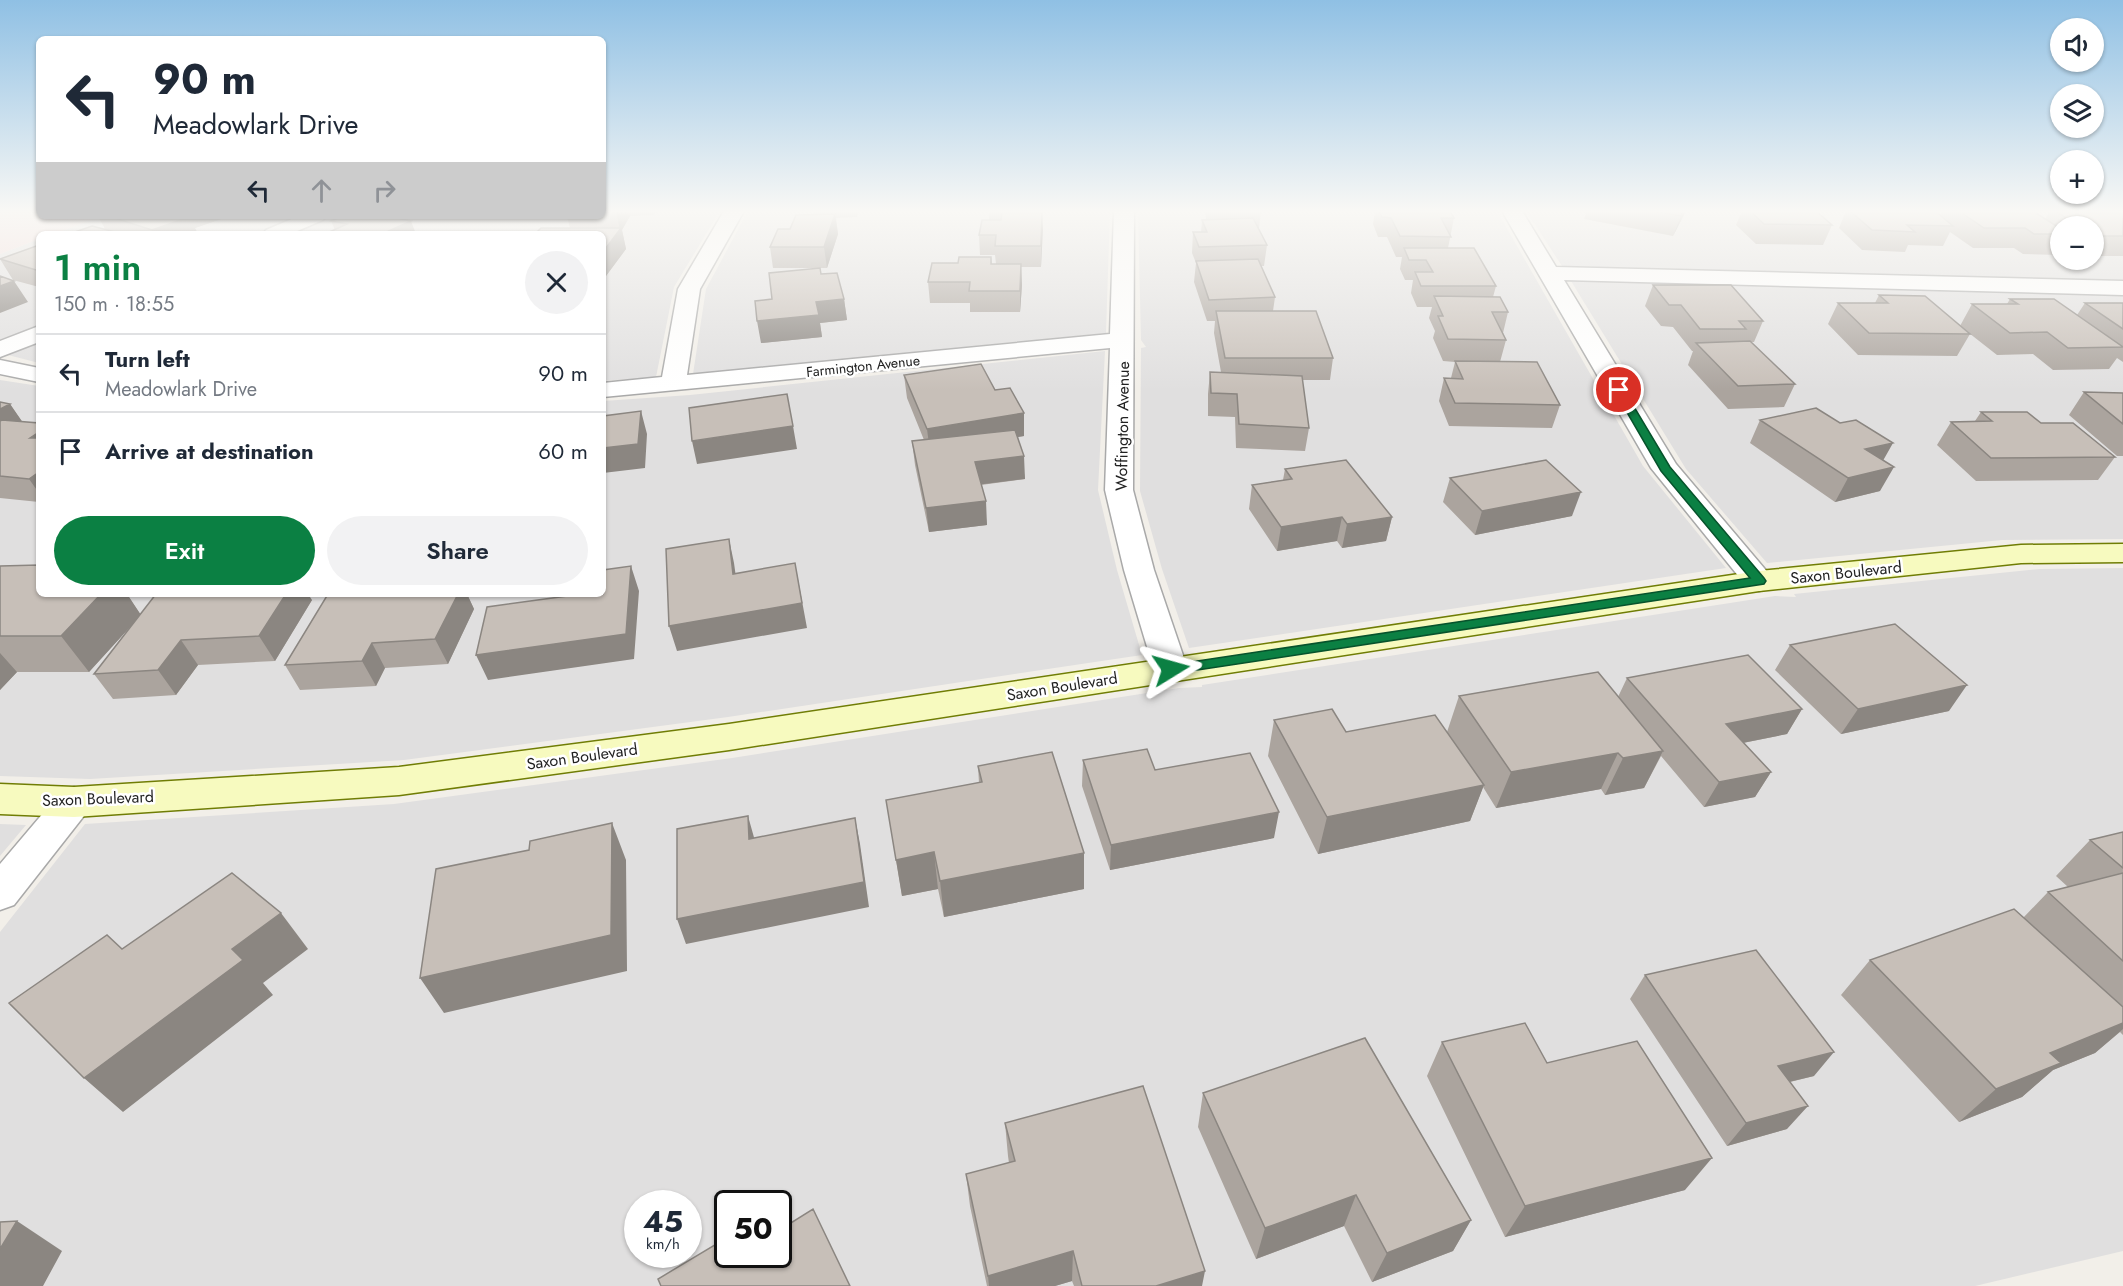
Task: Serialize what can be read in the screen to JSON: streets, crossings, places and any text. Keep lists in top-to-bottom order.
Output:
{
  "streets": {
    "main road": ["Saxon Boulevard"],
    "street": ["Farmington Avenue", "Woffington Avenue"]
  },
  "crossings": [
    ["Farmington Avenue", "Woffington Avenue"],
    ["Woffington Avenue", "Saxon Boulevard"]
  ],
  "page": {
    "map_buttons": ["+", "−"],
    "turn": ["90 m", "Meadowlark Drive"],
    "heading": ["1 min", "150 m · 18:55"],
    "list": [
      {
        "name": "Turn left",
        "note": "Meadowlark Drive",
        "value": "90 m"
      },
      {
        "name": "Arrive at destination",
        "value": "60 m"
      }
    ],
    "buttons": ["Exit", "Share"],
    "speed": "45 km/h",
    "limit": "50"
  }
}
